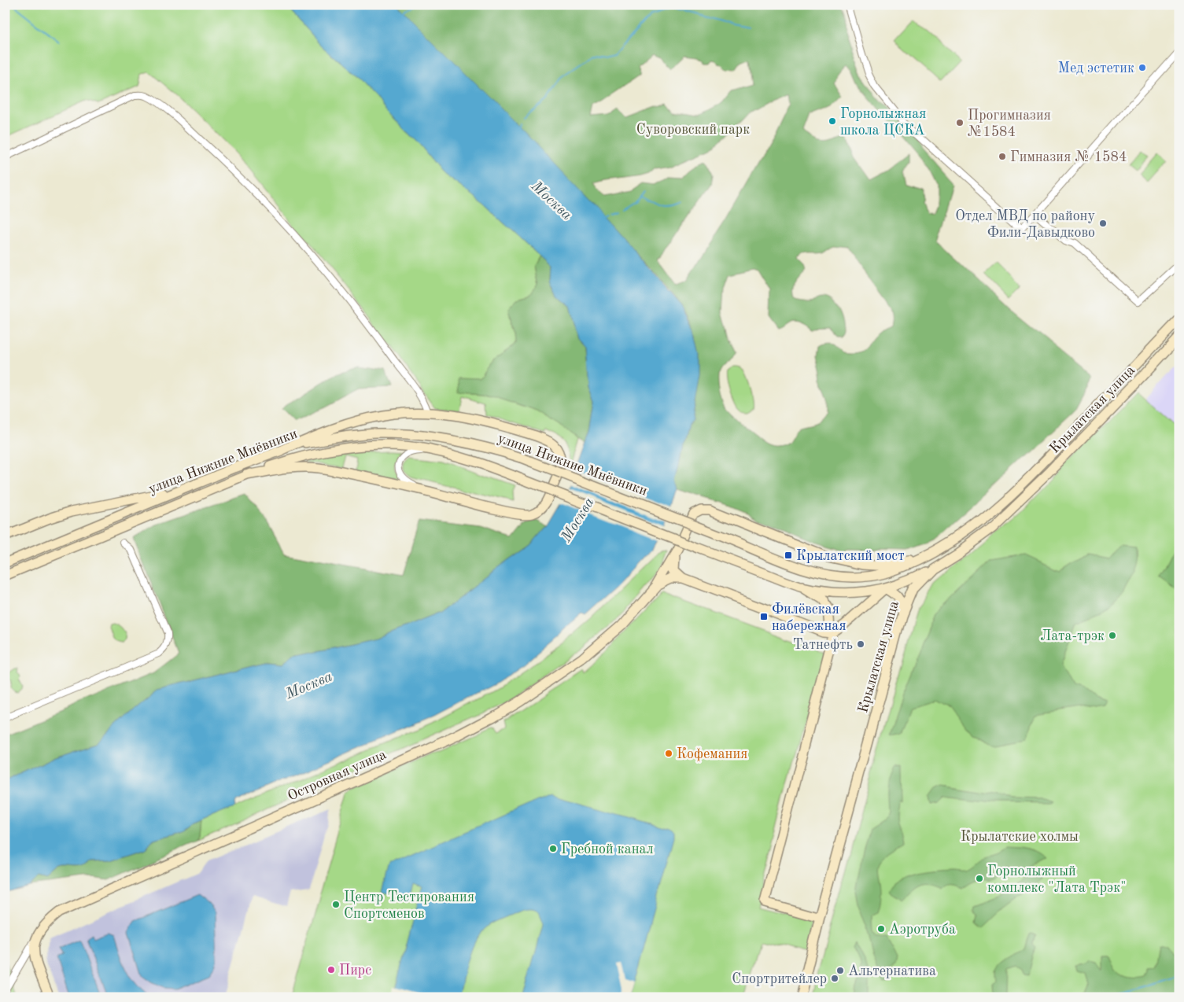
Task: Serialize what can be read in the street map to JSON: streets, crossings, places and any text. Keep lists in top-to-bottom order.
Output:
{
  "streets": {
    "main road": ["Крылатская улица", "улица Нижние Мнёвники", "Островная улица"]
  },
  "crossings": [
    ["Крылатская улица", "улица Нижние Мнёвники"]
  ],
  "water": ["Москва"],
  "parks": ["Суворовский парк", "Крылатские холмы"],
  "places": {
    "other": [
      "Мед эстетик",
      "Горнолыжная школа ЦСКА",
      "Прогимназия №1584",
      "Гимназия № 1584",
      "Отдел МВД по району Фили-Давыдково",
      "Лата-трэк",
      "Татнефть",
      "Кофемания",
      "Гребной канал",
      "Горнолыжный комплекс \"Лата Трэк\"",
      "Центр Тестирования Спортсменов",
      "Аэротруба",
      "Пирс",
      "Альтернатива",
      "Спортритейлер"
    ],
    "transit": ["Крылатский мост", "Филёвская набережная"]
  }
}
